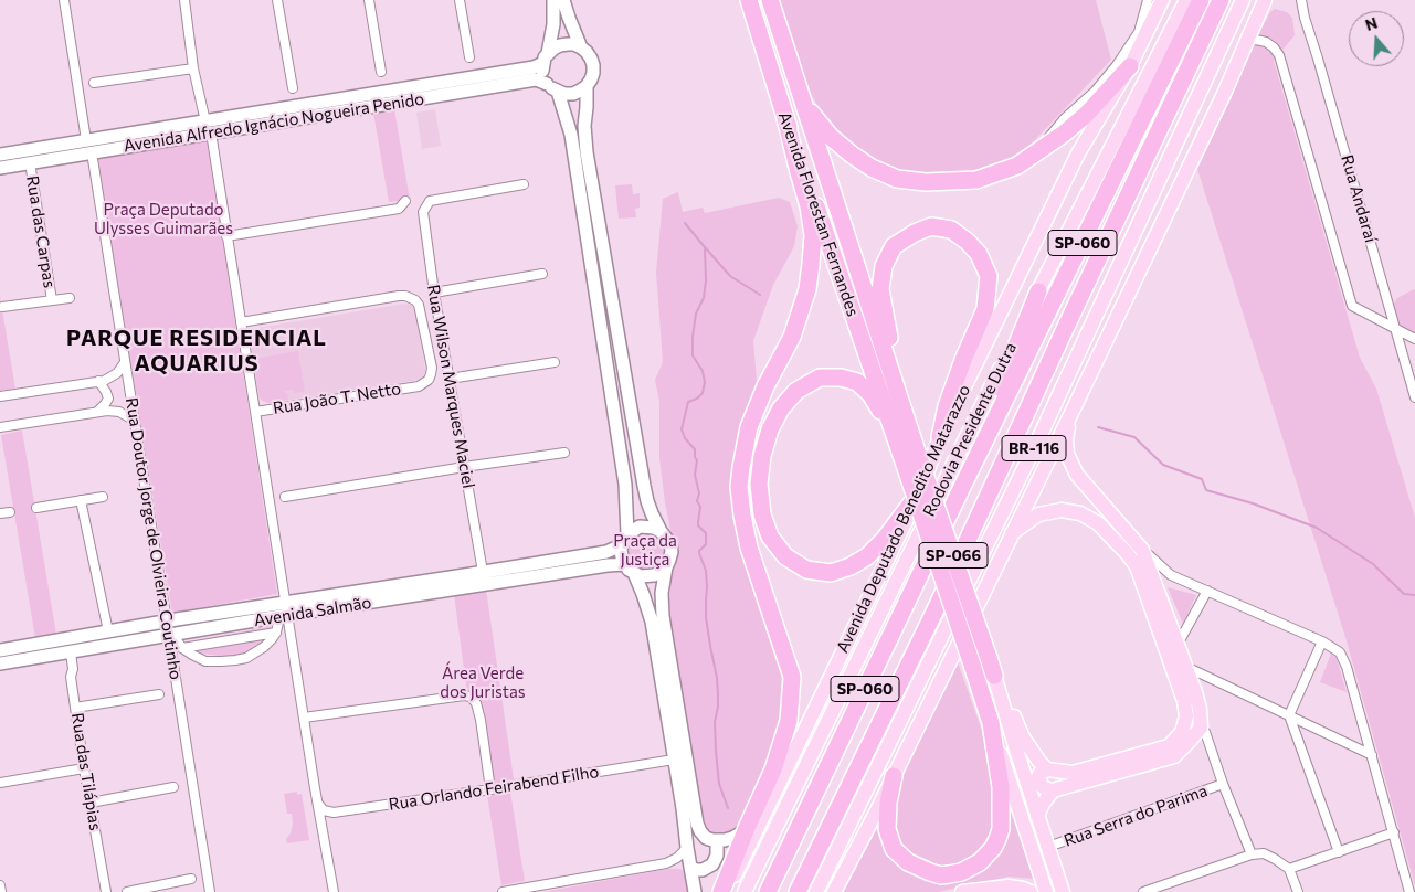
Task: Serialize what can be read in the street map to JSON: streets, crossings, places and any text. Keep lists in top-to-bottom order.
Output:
{
  "streets": {
    "highway": [
      "Avenida Florestan Fernandes",
      "SP-060",
      "Rodovia Presidente Dutra",
      "SP-066"
    ],
    "main road": ["BR-116", "Avenida Deputado Benedito Matarazzo"],
    "street": [
      "Avenida Alfredo Ignácio Nogueira Penido",
      "Rua Andaraí",
      "Rua das Carpas",
      "Rua Wilson Marques Maciel",
      "Rua João T. Netto",
      "Rua Doutor Jorge de Olvieira Coutinho",
      "Avenida Salmão",
      "Rua das Tilápias",
      "Rua Orlando Feirabend Filho",
      "Rua Serra do Parima"
    ]
  },
  "crossings": [
    ["Avenida Alfredo Ignácio Nogueira Penido", "Rua das Carpas"],
    ["Avenida Alfredo Ignácio Nogueira Penido", "Rua Doutor Jorge de Olvieira Coutinho"],
    ["Avenida Florestan Fernandes", "SP-066"],
    ["Rua Wilson Marques Maciel", "Avenida Salmão"],
    ["Rua Doutor Jorge de Olvieira Coutinho", "Avenida Salmão"],
    ["SP-066", "Rua Serra do Parima"],
    ["Avenida Salmão", "Rua das Tilápias"]
  ],
  "districts": ["PARQUE RESIDENCIAL AQUARIUS"],
  "parks": ["Praça Deputado Ulysses Guimarães", "Praça da Justiça", "Área Verde dos Juristas"],
  "north": "top"
}
